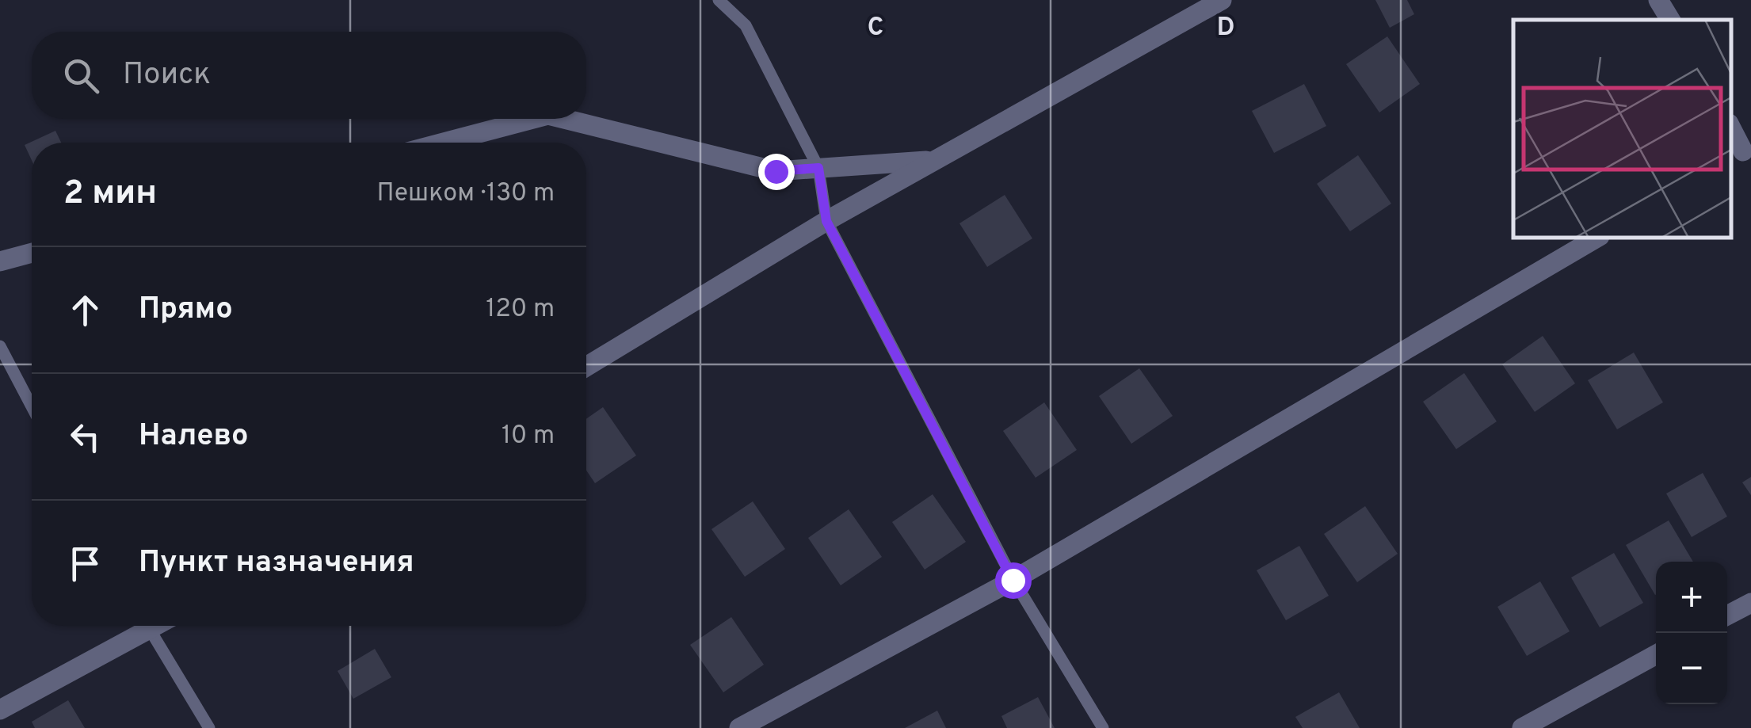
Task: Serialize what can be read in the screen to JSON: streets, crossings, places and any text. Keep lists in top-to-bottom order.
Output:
{
  "page": {
    "search": "Поиск",
    "heading": ["2 мин", "Пешком · 130 m"],
    "list": [
      ["Прямо", "120 m"],
      ["Налево", "10 m"],
      "Пункт назначения"
    ],
    "map_buttons": ["+", "−"]
  },
  "grid": {
    "columns": ["C", "D"]
  }
}
